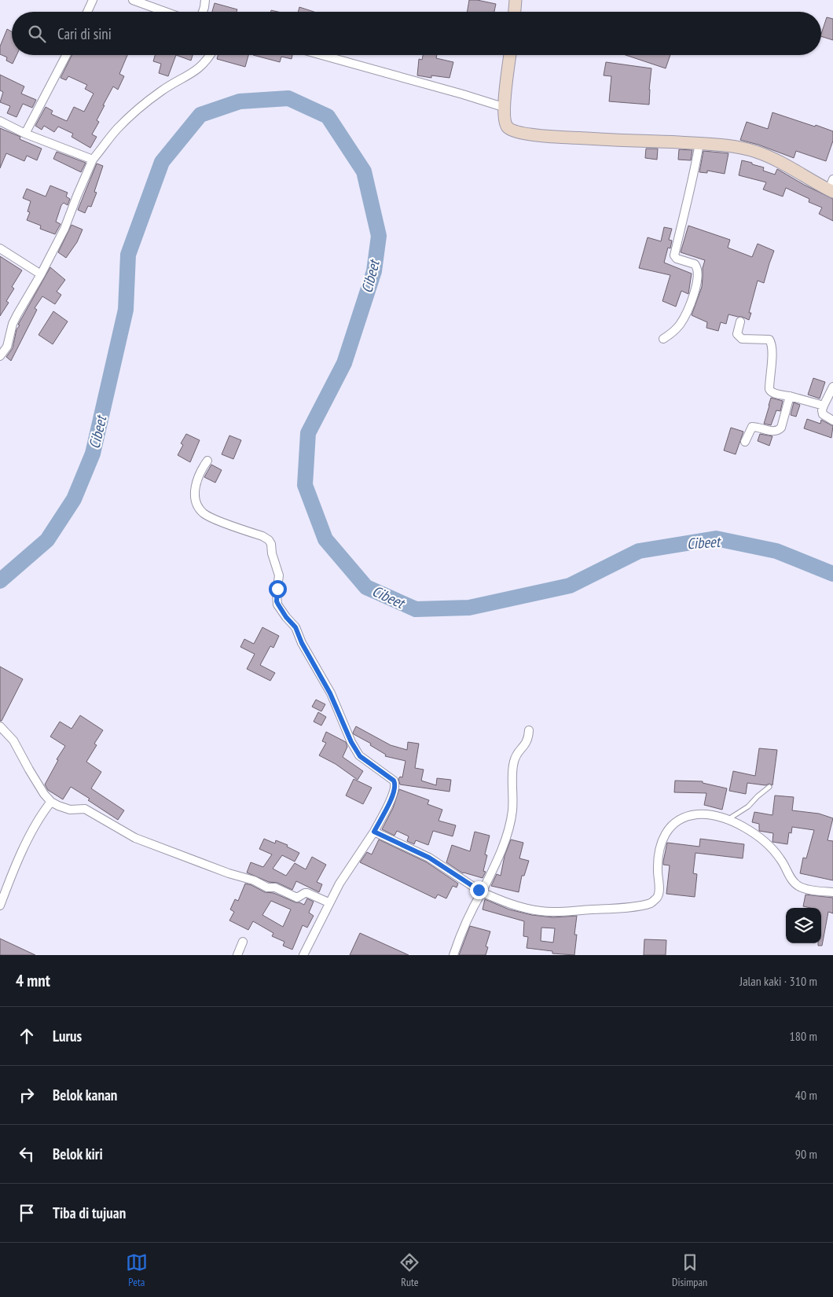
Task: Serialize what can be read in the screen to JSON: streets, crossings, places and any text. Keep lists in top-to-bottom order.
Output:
{
  "water": ["Cibeet"],
  "page": {
    "search": "Cari di sini",
    "heading": ["4 mnt", "Jalan kaki · 310 m"],
    "list": [
      ["Lurus", "180 m"],
      ["Belok kanan", "40 m"],
      ["Belok kiri", "90 m"],
      "Tiba di tujuan"
    ],
    "nav": ["Peta", "Rute", "Disimpan"]
  }
}
